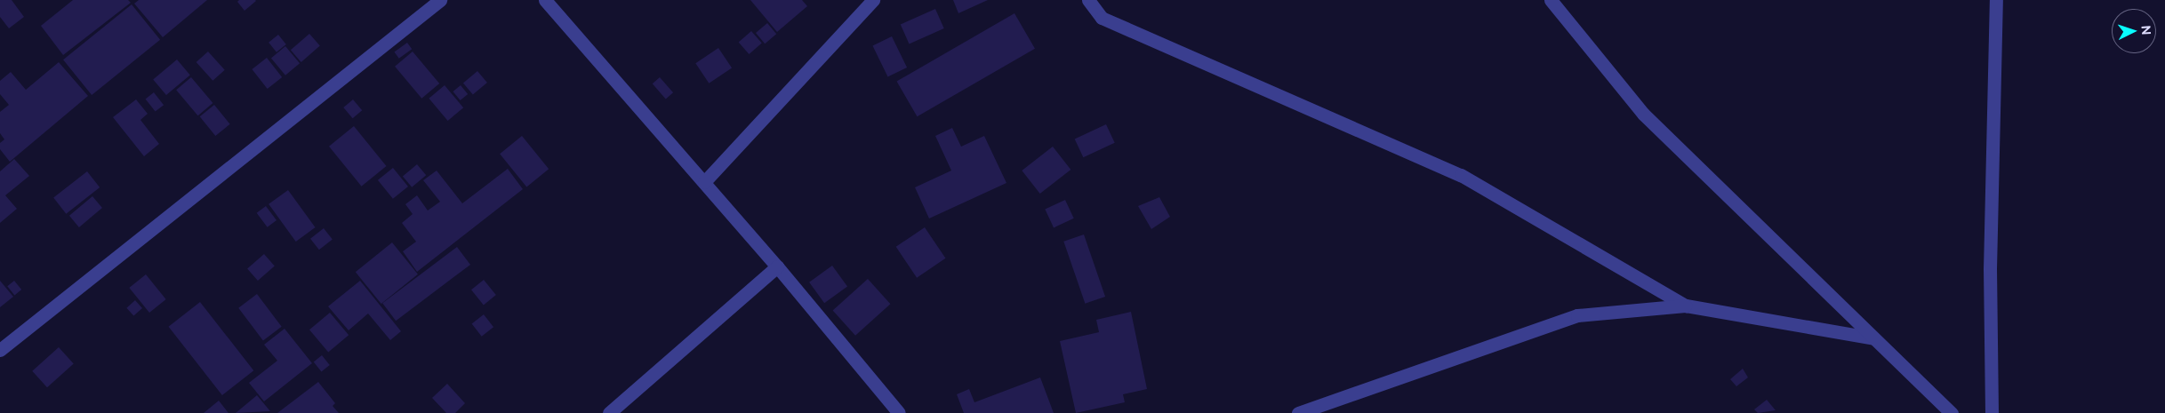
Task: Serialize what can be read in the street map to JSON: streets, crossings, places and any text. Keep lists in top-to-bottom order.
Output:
{
  "north": "right"
}
